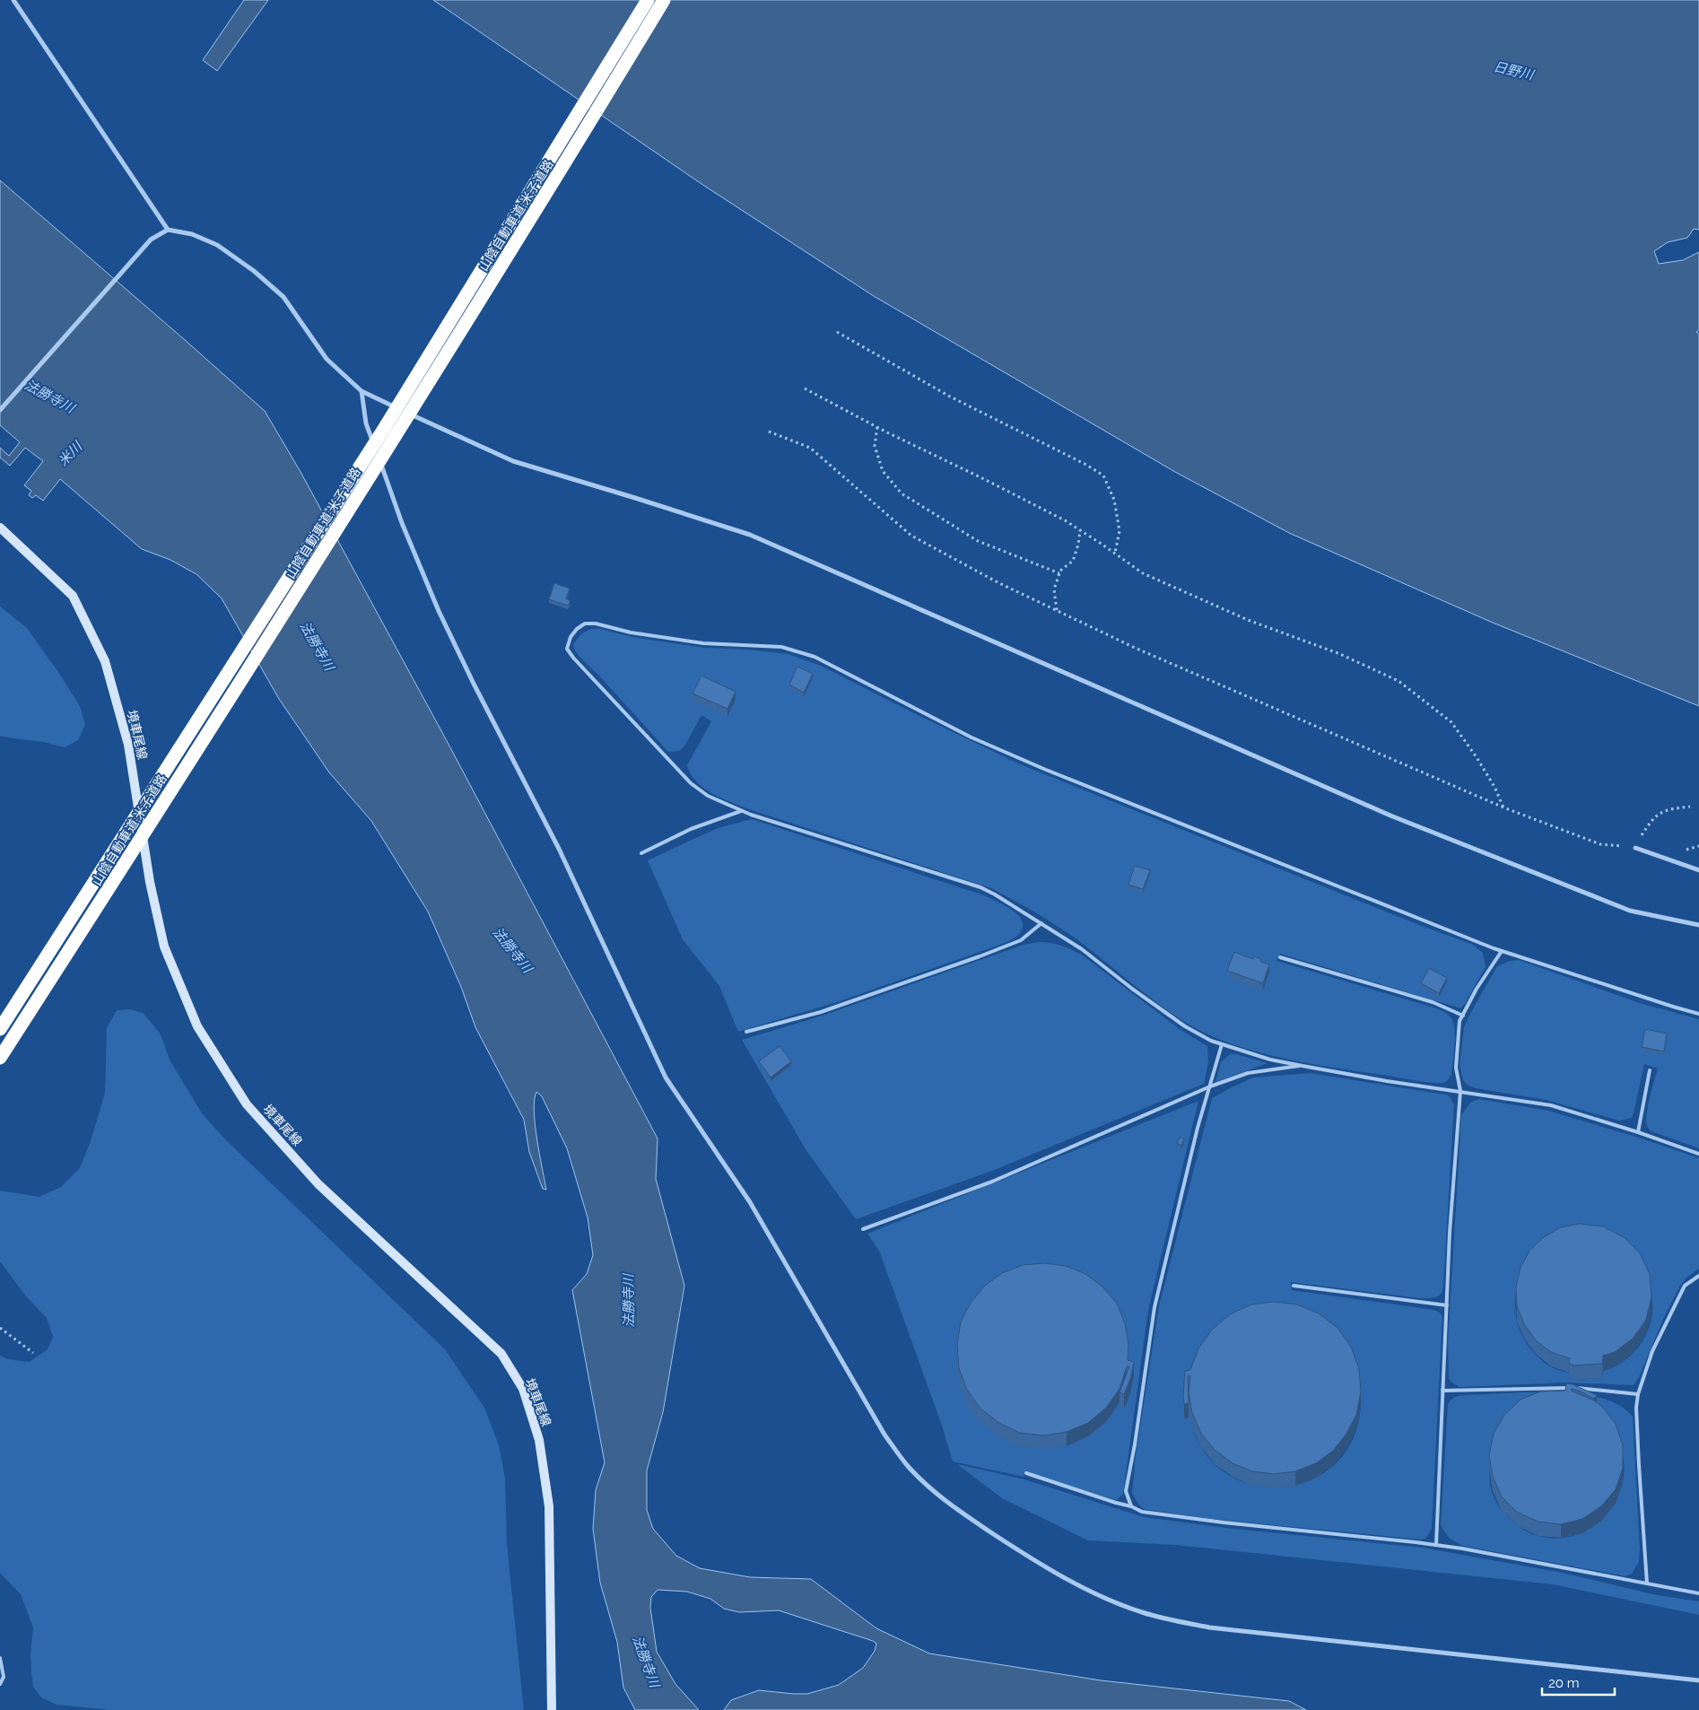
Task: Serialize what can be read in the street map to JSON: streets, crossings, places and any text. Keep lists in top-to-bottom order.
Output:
{
  "streets": {
    "highway": ["山陰自動車道;米子道路"],
    "main road": ["境車尾線"]
  },
  "water": ["日野川", "法勝寺川", "米川"],
  "scale_bar": "20 m"
}
